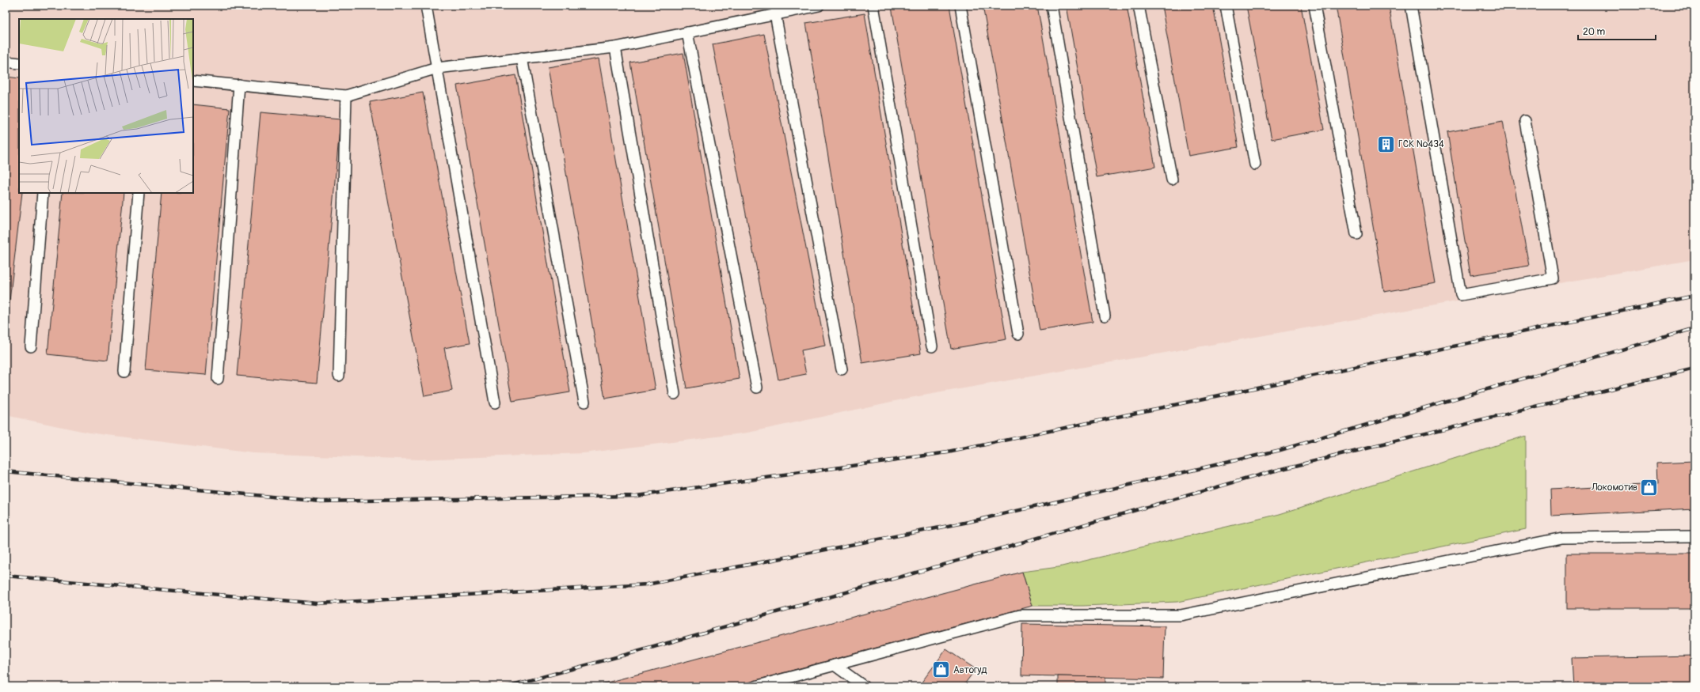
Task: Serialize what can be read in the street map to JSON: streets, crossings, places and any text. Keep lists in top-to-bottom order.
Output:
{
  "places": {
    "building": ["ГСК №434"],
    "shop": ["Локомотив", "Автогуд"]
  },
  "scale_bar": "20 m"
}
